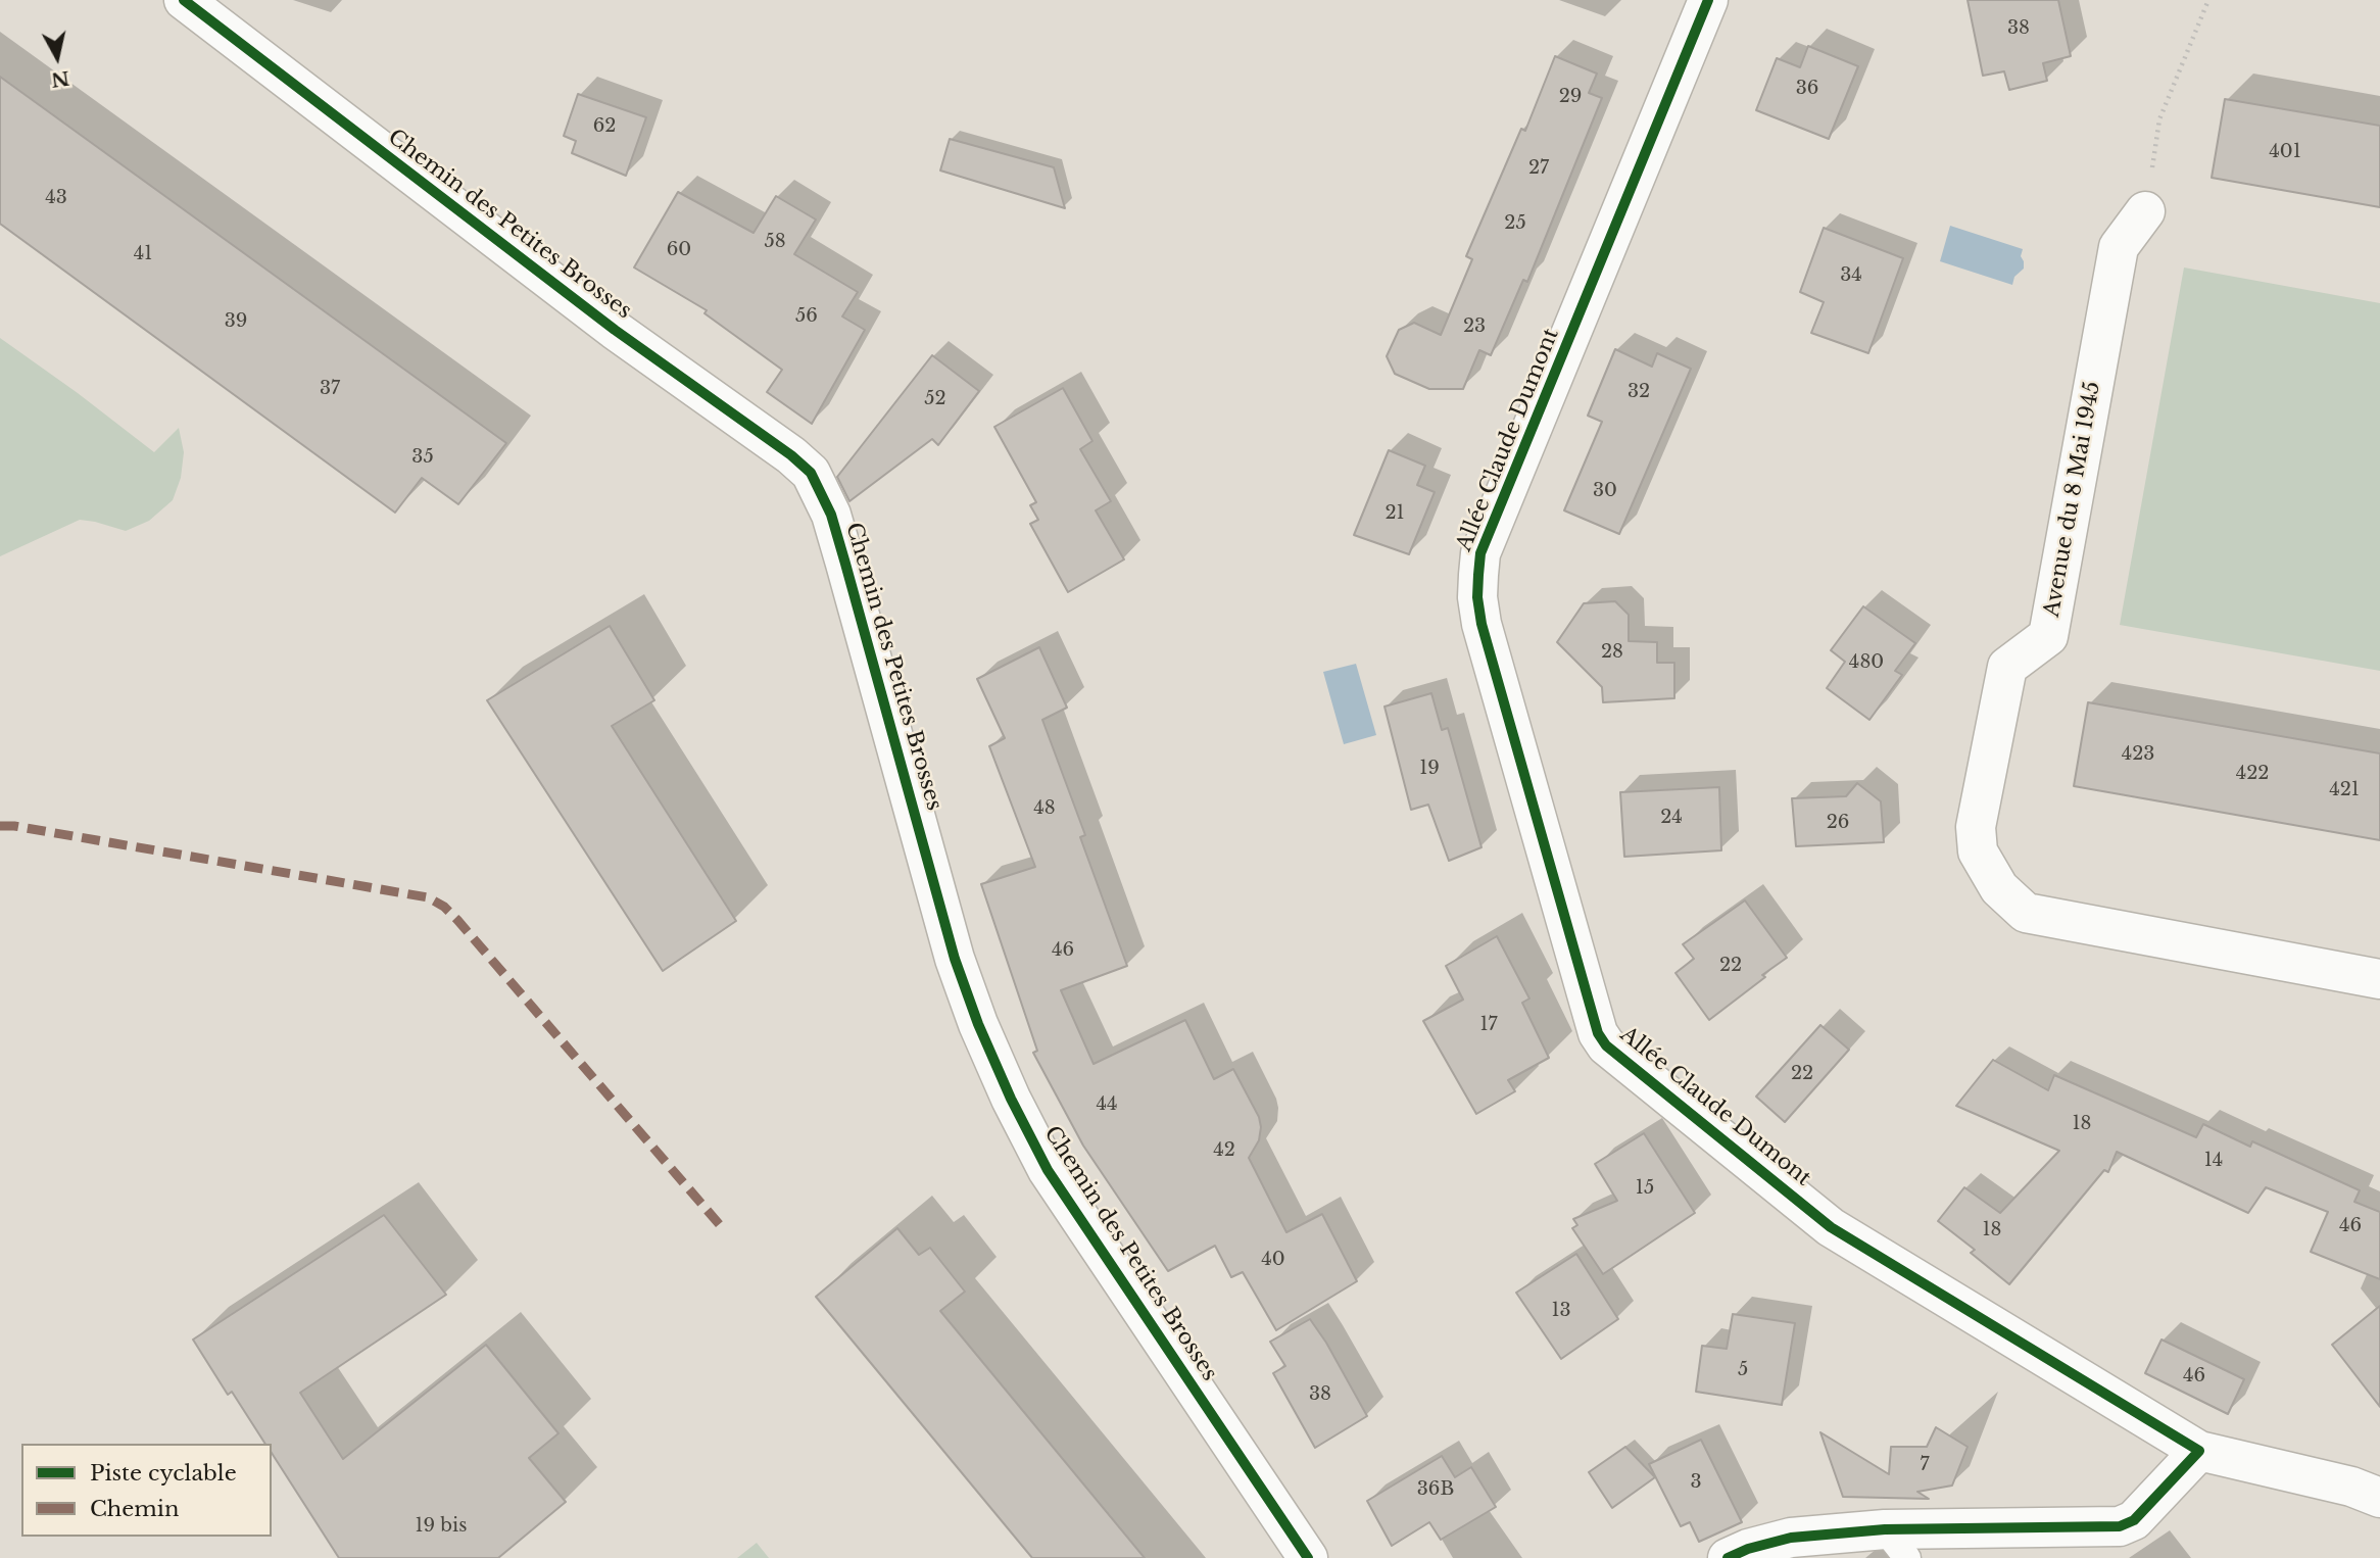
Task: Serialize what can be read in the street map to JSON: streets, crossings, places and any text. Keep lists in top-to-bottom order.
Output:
{
  "streets": {
    "street": ["Chemin des Petites Brosses", "Allée Claude Dumont", "Avenue du 8 Mai 1945"]
  },
  "house_numbers": [
    "38",
    "36",
    "29",
    "62",
    "401",
    "27",
    "43",
    "25",
    "58",
    "60",
    "41",
    "34",
    "56",
    "39",
    "23",
    "37",
    "32",
    "52",
    "35",
    "30",
    "21",
    "28",
    "480",
    "423",
    "19",
    "422",
    "421",
    "48",
    "24",
    "26",
    "46",
    "22",
    "17",
    "22",
    "44",
    "18",
    "42",
    "14",
    "15",
    "46",
    "18",
    "40",
    "13",
    "5",
    "46",
    "38",
    "7",
    "3",
    "36B",
    "19 bis"
  ],
  "legend": ["Piste cyclable", "Chemin"],
  "north": "bottom"
}
